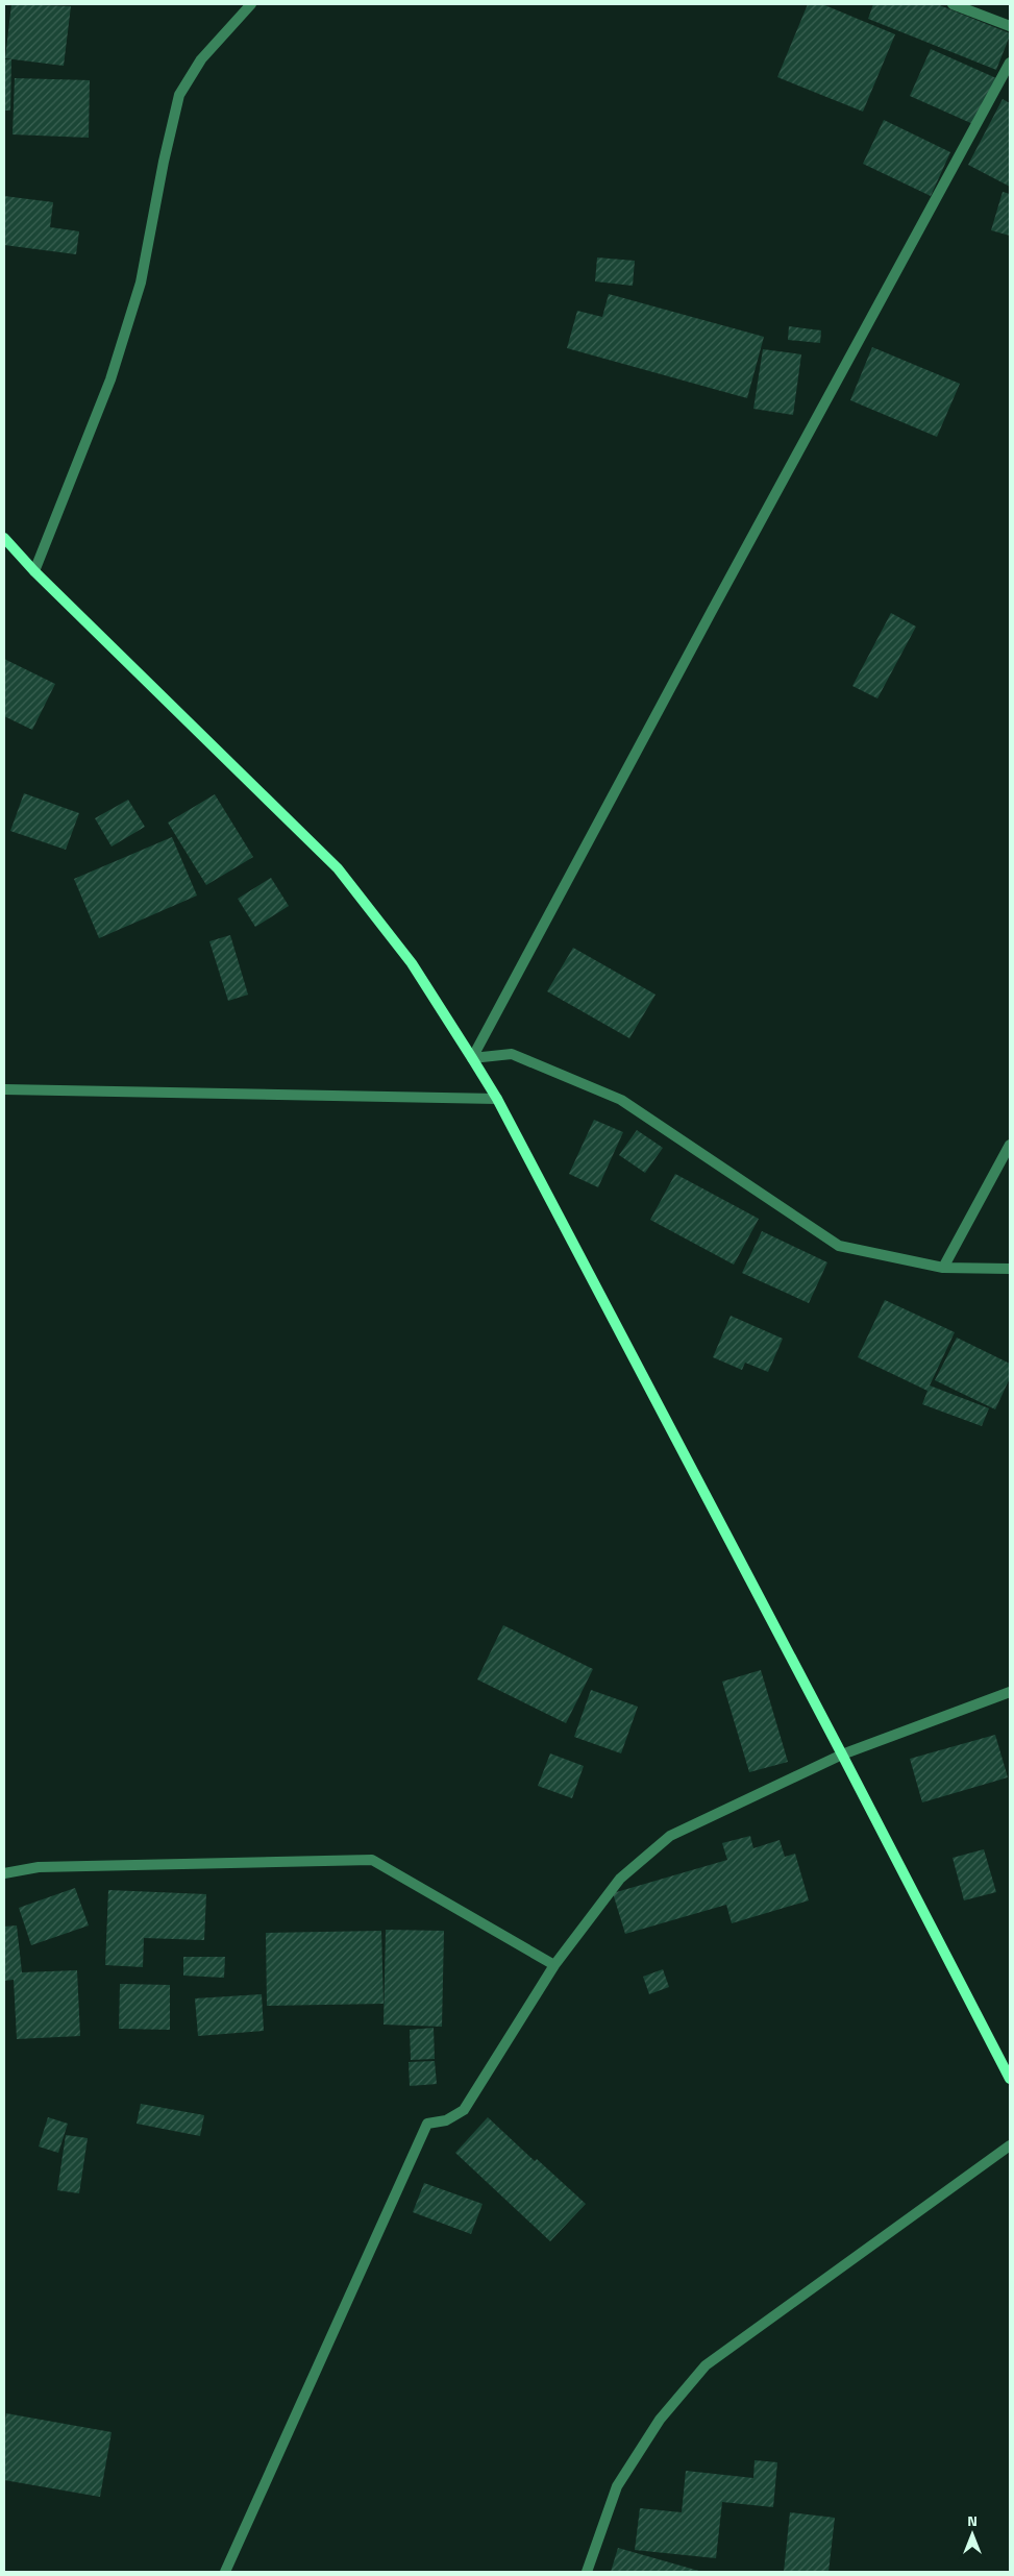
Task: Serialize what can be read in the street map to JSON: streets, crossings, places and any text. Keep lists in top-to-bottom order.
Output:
{
  "north": "top"
}
